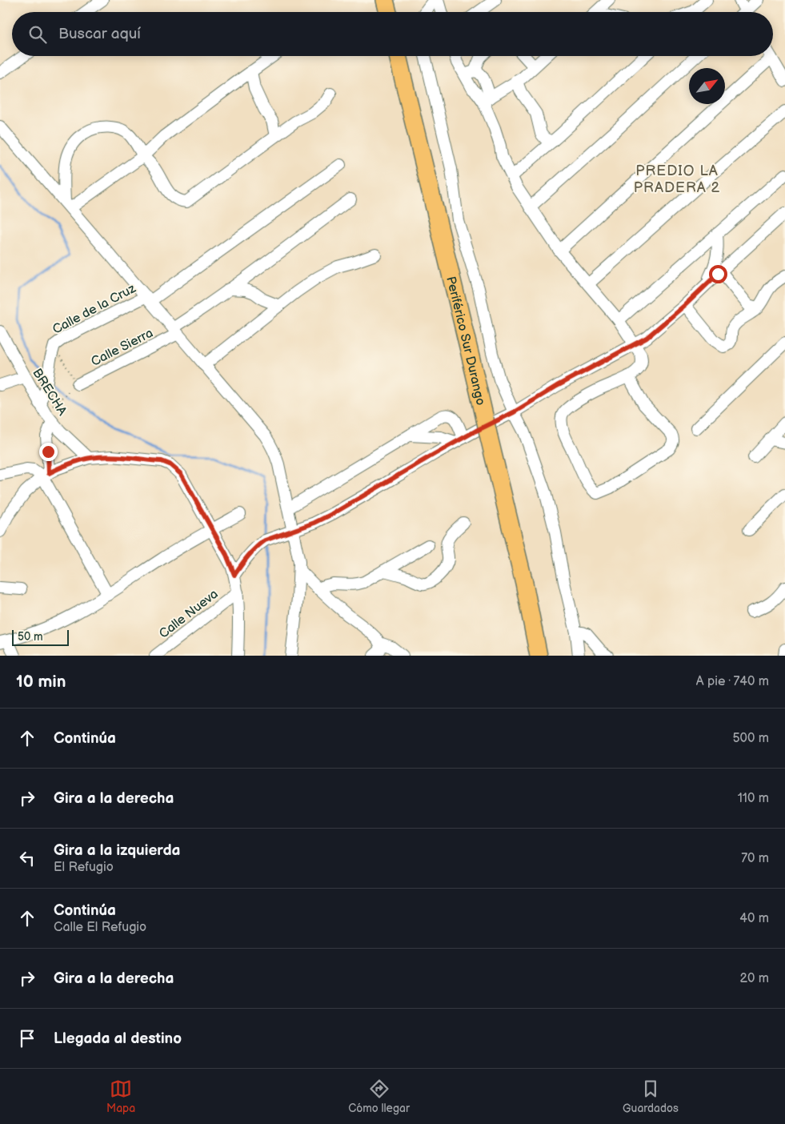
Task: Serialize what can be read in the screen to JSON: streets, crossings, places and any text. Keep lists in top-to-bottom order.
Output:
{
  "streets": {
    "highway": ["Periférico Sur Durango"],
    "street": [
      "Calle de la Cruz",
      "Calle Sierra",
      "BRECHA",
      "Calle Nueva"
    ]
  },
  "districts": ["PREDIO LA PRADERA 2"],
  "scale_bar": "50 m",
  "north": "top right",
  "page": {
    "search": "Buscar aquí",
    "scale": "50 m",
    "heading": ["10 min", "A pie · 740 m"],
    "list": [
      ["Continúa", "500 m"],
      ["Gira a la derecha", "110 m"],
      ["Gira a la izquierda", "El Refugio", "70 m"],
      ["Continúa", "Calle El Refugio", "40 m"],
      ["Gira a la derecha", "20 m"],
      "Llegada al destino"
    ],
    "nav": ["Mapa", "Cómo llegar", "Guardados"]
  }
}
